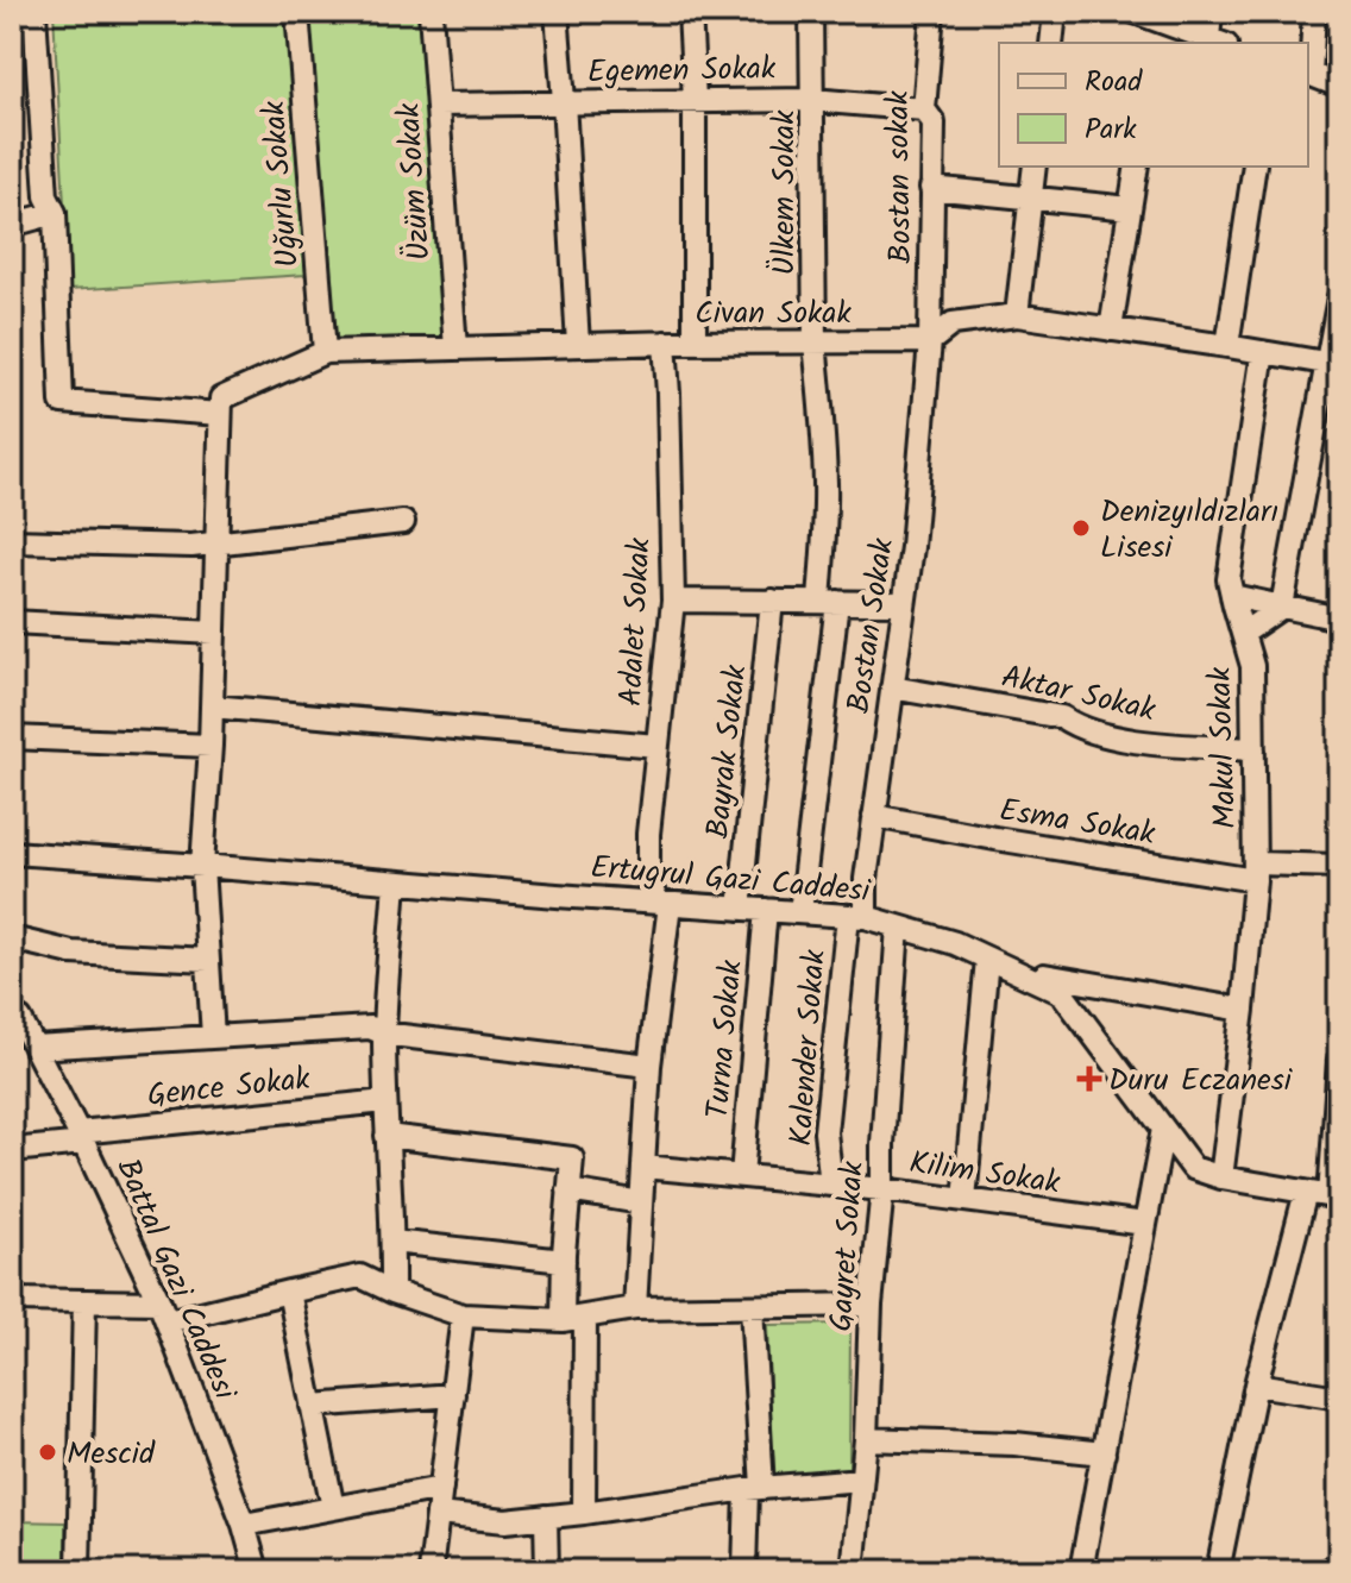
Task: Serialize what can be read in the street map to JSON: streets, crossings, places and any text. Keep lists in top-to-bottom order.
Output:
{
  "streets": {
    "street": [
      "Egemen Sokak",
      "Bostan sokak",
      "Üzüm Sokak",
      "Uğurlu Sokak",
      "Ülkem Sokak",
      "Civan Sokak",
      "Adalet Sokak",
      "Bostan Sokak",
      "Aktar Sokak",
      "Makul Sokak",
      "Bayrak Sokak",
      "Esma Sokak",
      "Ertugrul Gazi Caddesi",
      "Turna Sokak",
      "Kalender Sokak",
      "Gence Sokak",
      "Kilim Sokak",
      "Gayret Sokak",
      "Battal Gazi Caddesi"
    ]
  },
  "crossings": [
    ["Egemen Sokak", "Bostan sokak"],
    ["Egemen Sokak", "Üzüm Sokak"],
    ["Egemen Sokak", "Ülkem Sokak"],
    ["Bostan sokak", "Civan Sokak"],
    ["Bostan sokak", "Bostan Sokak"],
    ["Üzüm Sokak", "Civan Sokak"],
    ["Uğurlu Sokak", "Civan Sokak"],
    ["Ülkem Sokak", "Civan Sokak"],
    ["Ülkem Sokak", "Ertugrul Gazi Caddesi"],
    ["Civan Sokak", "Adalet Sokak"],
    ["Civan Sokak", "Bostan Sokak"],
    ["Civan Sokak", "Makul Sokak"],
    ["Adalet Sokak", "Ertugrul Gazi Caddesi"],
    ["Adalet Sokak", "Kilim Sokak"],
    ["Bostan Sokak", "Aktar Sokak"],
    ["Bostan Sokak", "Esma Sokak"],
    ["Bostan Sokak", "Ertugrul Gazi Caddesi"],
    ["Bostan Sokak", "Kalender Sokak"],
    ["Aktar Sokak", "Makul Sokak"],
    ["Makul Sokak", "Esma Sokak"],
    ["Makul Sokak", "Ertugrul Gazi Caddesi"],
    ["Bayrak Sokak", "Ertugrul Gazi Caddesi"],
    ["Ertugrul Gazi Caddesi", "Turna Sokak"],
    ["Ertugrul Gazi Caddesi", "Kalender Sokak"],
    ["Ertugrul Gazi Caddesi", "Gayret Sokak"],
    ["Turna Sokak", "Kilim Sokak"],
    ["Kalender Sokak", "Kilim Sokak"],
    ["Gence Sokak", "Battal Gazi Caddesi"],
    ["Kilim Sokak", "Gayret Sokak"]
  ],
  "places": {
    "other": ["Denizyıldızları Lisesi", "Mescid"],
    "health": ["Duru Eczanesi"]
  },
  "legend": ["Road", "Park"]
}
